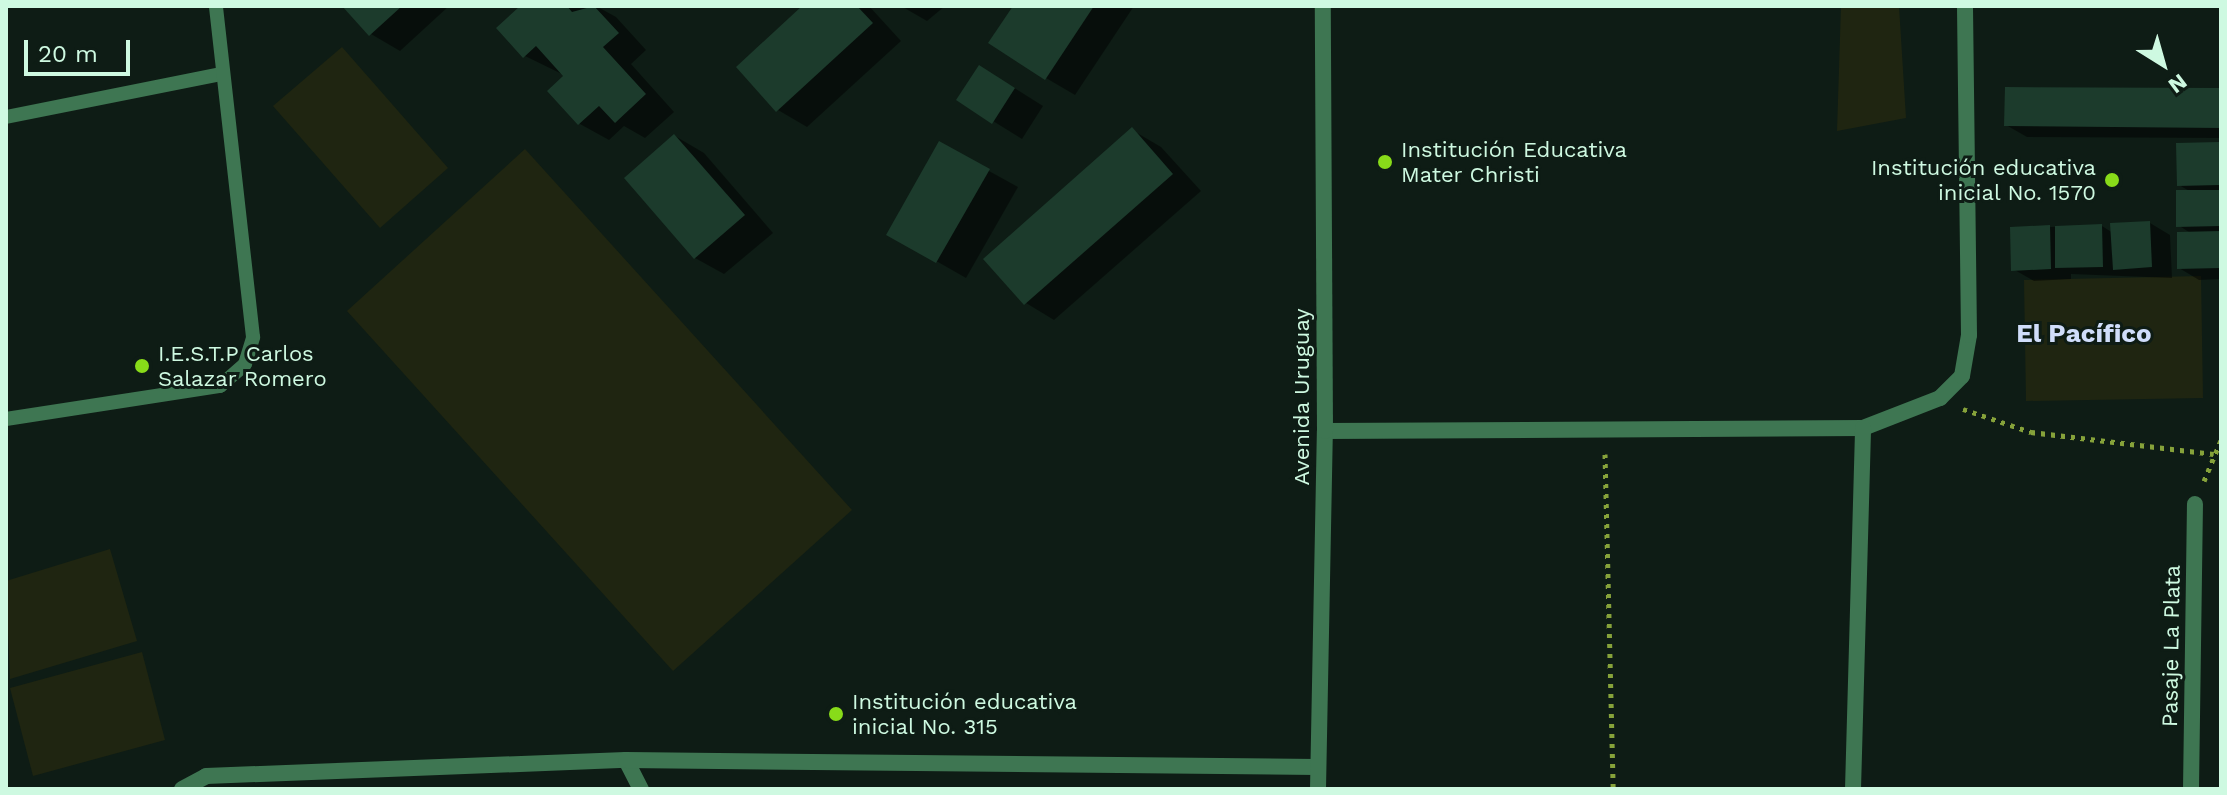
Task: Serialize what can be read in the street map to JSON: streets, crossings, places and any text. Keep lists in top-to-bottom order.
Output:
{
  "streets": {
    "street": ["Avenida Uruguay", "Pasaje La Plata"]
  },
  "districts": ["El Pacífico"],
  "places": [
    "Institución Educativa Mater Christi",
    "Institución educativa inicial No. 1570",
    "I.E.S.T.P Carlos Salazar Romero",
    "Institución educativa inicial No. 315"
  ],
  "scale_bar": "20 m",
  "north": "bottom right"
}
